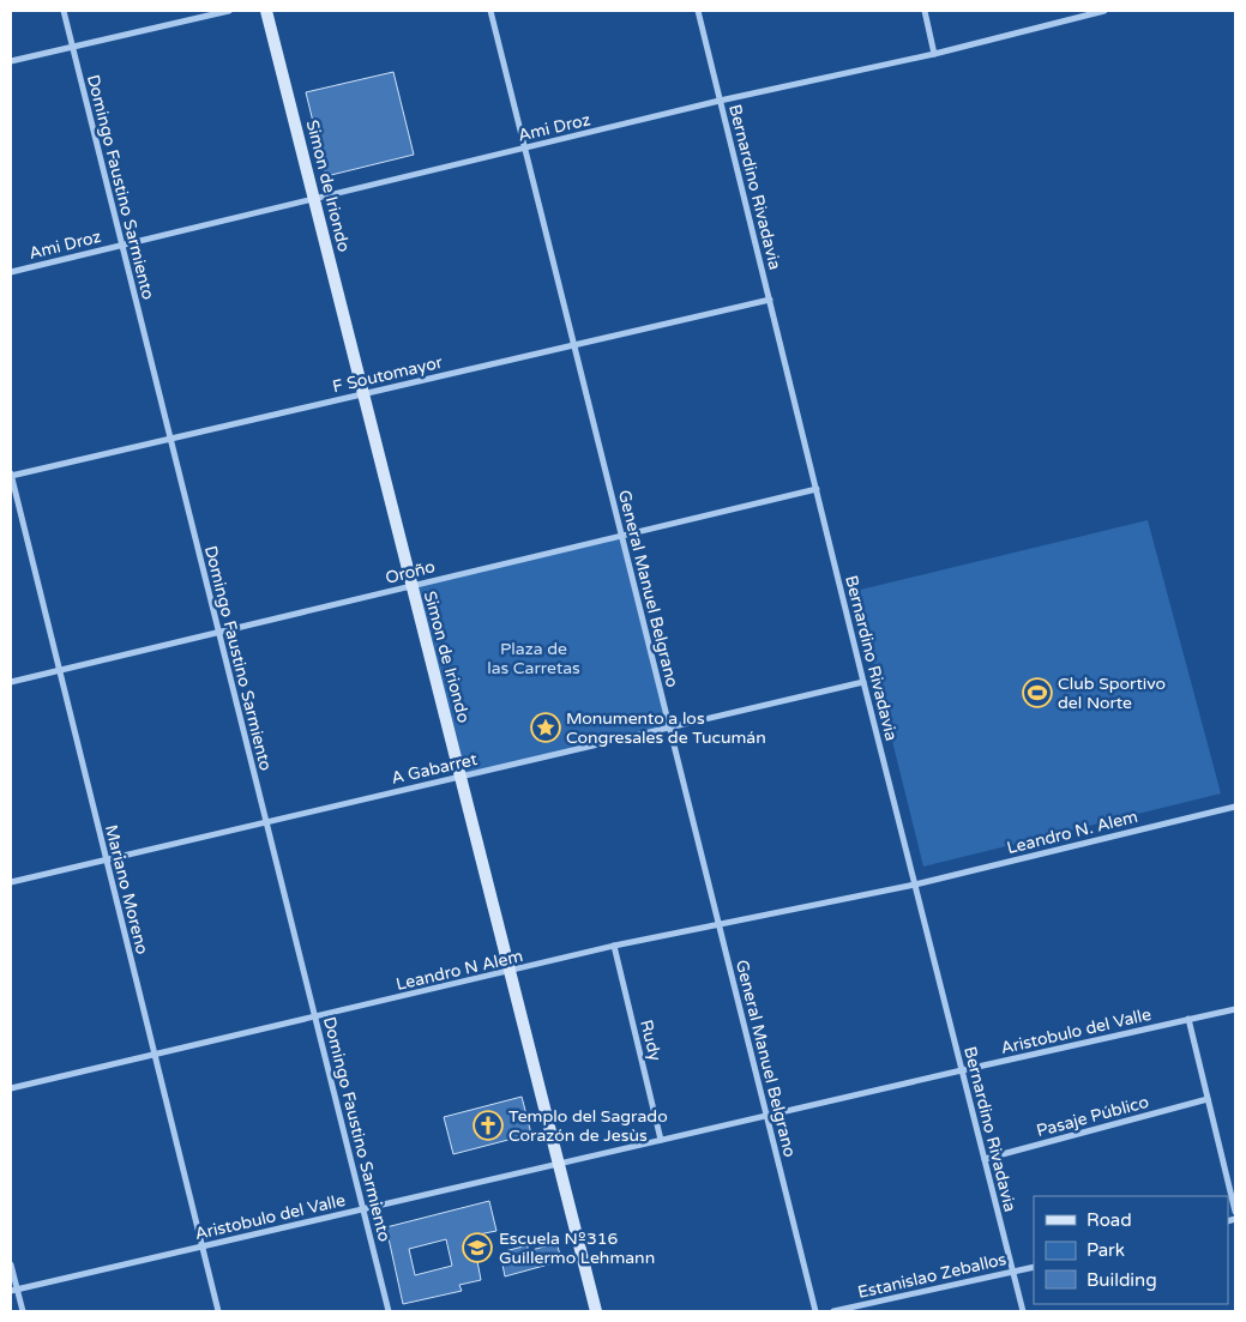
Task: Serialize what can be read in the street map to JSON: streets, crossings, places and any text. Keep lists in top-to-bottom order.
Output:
{
  "streets": {
    "main road": ["Simon de Iriondo"],
    "street": [
      "Ami Droz",
      "Domingo Faustino Sarmiento",
      "Bernardino Rivadavia",
      "F Soutomayor",
      "Oroño",
      "General Manuel Belgrano",
      "A Gabarret",
      "Leandro N. Alem",
      "Mariano Moreno",
      "Leandro N Alem",
      "Aristobulo del Valle",
      "Rudy",
      "Pasaje Público",
      "Estanislao Zeballos"
    ]
  },
  "crossings": [
    ["Ami Droz", "Simon de Iriondo"],
    ["Ami Droz", "Domingo Faustino Sarmiento"],
    ["Ami Droz", "Bernardino Rivadavia"],
    ["Ami Droz", "General Manuel Belgrano"],
    ["Simon de Iriondo", "F Soutomayor"],
    ["Simon de Iriondo", "Oroño"],
    ["Simon de Iriondo", "A Gabarret"],
    ["Simon de Iriondo", "Leandro N Alem"],
    ["Simon de Iriondo", "Aristobulo del Valle"],
    ["Domingo Faustino Sarmiento", "F Soutomayor"],
    ["Domingo Faustino Sarmiento", "Oroño"],
    ["Domingo Faustino Sarmiento", "A Gabarret"],
    ["Domingo Faustino Sarmiento", "Leandro N Alem"],
    ["Domingo Faustino Sarmiento", "Aristobulo del Valle"],
    ["Bernardino Rivadavia", "F Soutomayor"],
    ["Bernardino Rivadavia", "Oroño"],
    ["Bernardino Rivadavia", "A Gabarret"],
    ["Bernardino Rivadavia", "Leandro N. Alem"],
    ["Bernardino Rivadavia", "Leandro N Alem"],
    ["Bernardino Rivadavia", "Aristobulo del Valle"],
    ["Bernardino Rivadavia", "Pasaje Público"],
    ["Bernardino Rivadavia", "Estanislao Zeballos"],
    ["F Soutomayor", "General Manuel Belgrano"],
    ["F Soutomayor", "Mariano Moreno"],
    ["Oroño", "General Manuel Belgrano"],
    ["Oroño", "Mariano Moreno"],
    ["General Manuel Belgrano", "A Gabarret"],
    ["General Manuel Belgrano", "Leandro N Alem"],
    ["General Manuel Belgrano", "Aristobulo del Valle"],
    ["A Gabarret", "Mariano Moreno"],
    ["Leandro N. Alem", "Leandro N Alem"],
    ["Mariano Moreno", "Leandro N Alem"],
    ["Mariano Moreno", "Aristobulo del Valle"],
    ["Leandro N Alem", "Rudy"],
    ["Aristobulo del Valle", "Rudy"]
  ],
  "parks": ["Plaza de las Carretas"],
  "places": {
    "sports": ["Club Sportivo del Norte"],
    "place": ["Monumento a los Congresales de Tucumán"],
    "church": ["Templo del Sagrado Corazón de Jesùs"],
    "school or university": ["Escuela Nº316 Guillermo Lehmann"]
  },
  "legend": ["Road", "Park", "Building"]
}
